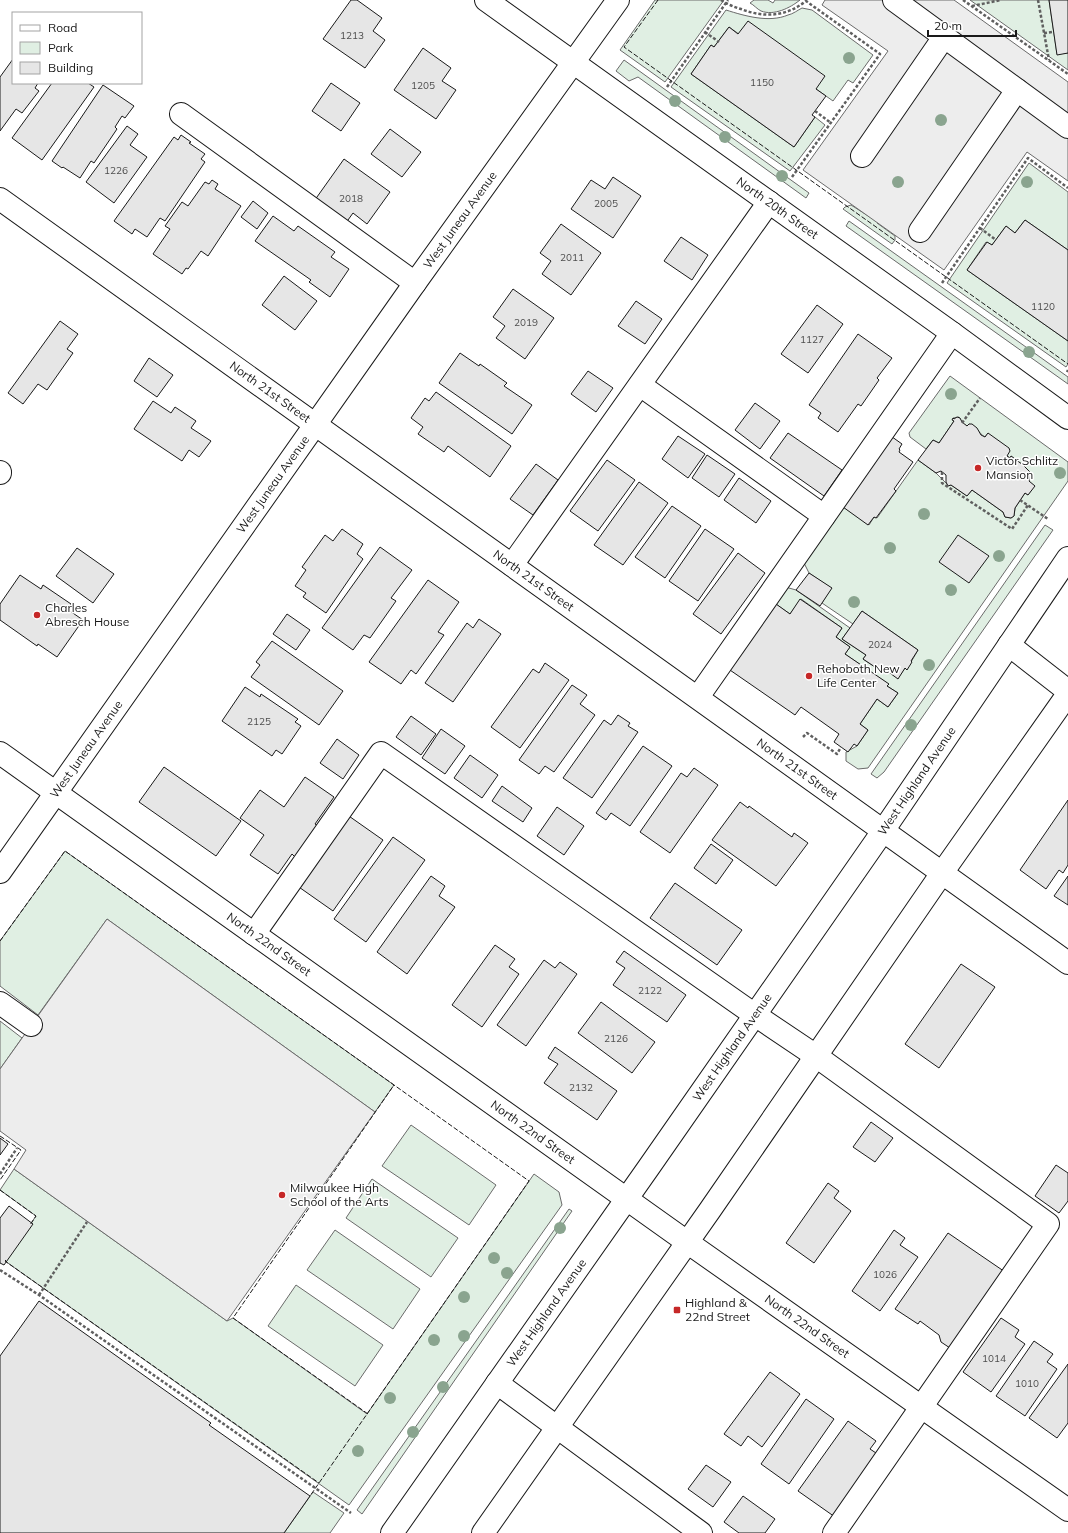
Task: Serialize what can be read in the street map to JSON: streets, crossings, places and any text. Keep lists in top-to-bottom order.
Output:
{
  "streets": {
    "street": [
      "North 20th Street",
      "West Juneau Avenue",
      "North 21st Street",
      "West Highland Avenue",
      "North 22nd Street"
    ]
  },
  "crossings": [
    ["North 20th Street", "West Juneau Avenue"],
    ["West Juneau Avenue", "North 21st Street"],
    ["West Juneau Avenue", "North 22nd Street"],
    ["North 21st Street", "West Highland Avenue"],
    ["West Highland Avenue", "North 22nd Street"]
  ],
  "places": {
    "other": [
      "Victor Schlitz Mansion",
      "Charles Abresch House",
      "Rehoboth New Life Center",
      "Milwaukee High School of the Arts"
    ],
    "transit": ["Highland & 22nd Street"]
  },
  "house_numbers": [
    "1213",
    "1150",
    "1205",
    "1226",
    "2018",
    "2005",
    "2011",
    "1120",
    "2019",
    "1127",
    "2024",
    "2125",
    "2122",
    "2126",
    "2132",
    "1026",
    "1014",
    "1010"
  ],
  "legend": ["Road", "Park", "Building"],
  "scale_bar": "20 m"
}
